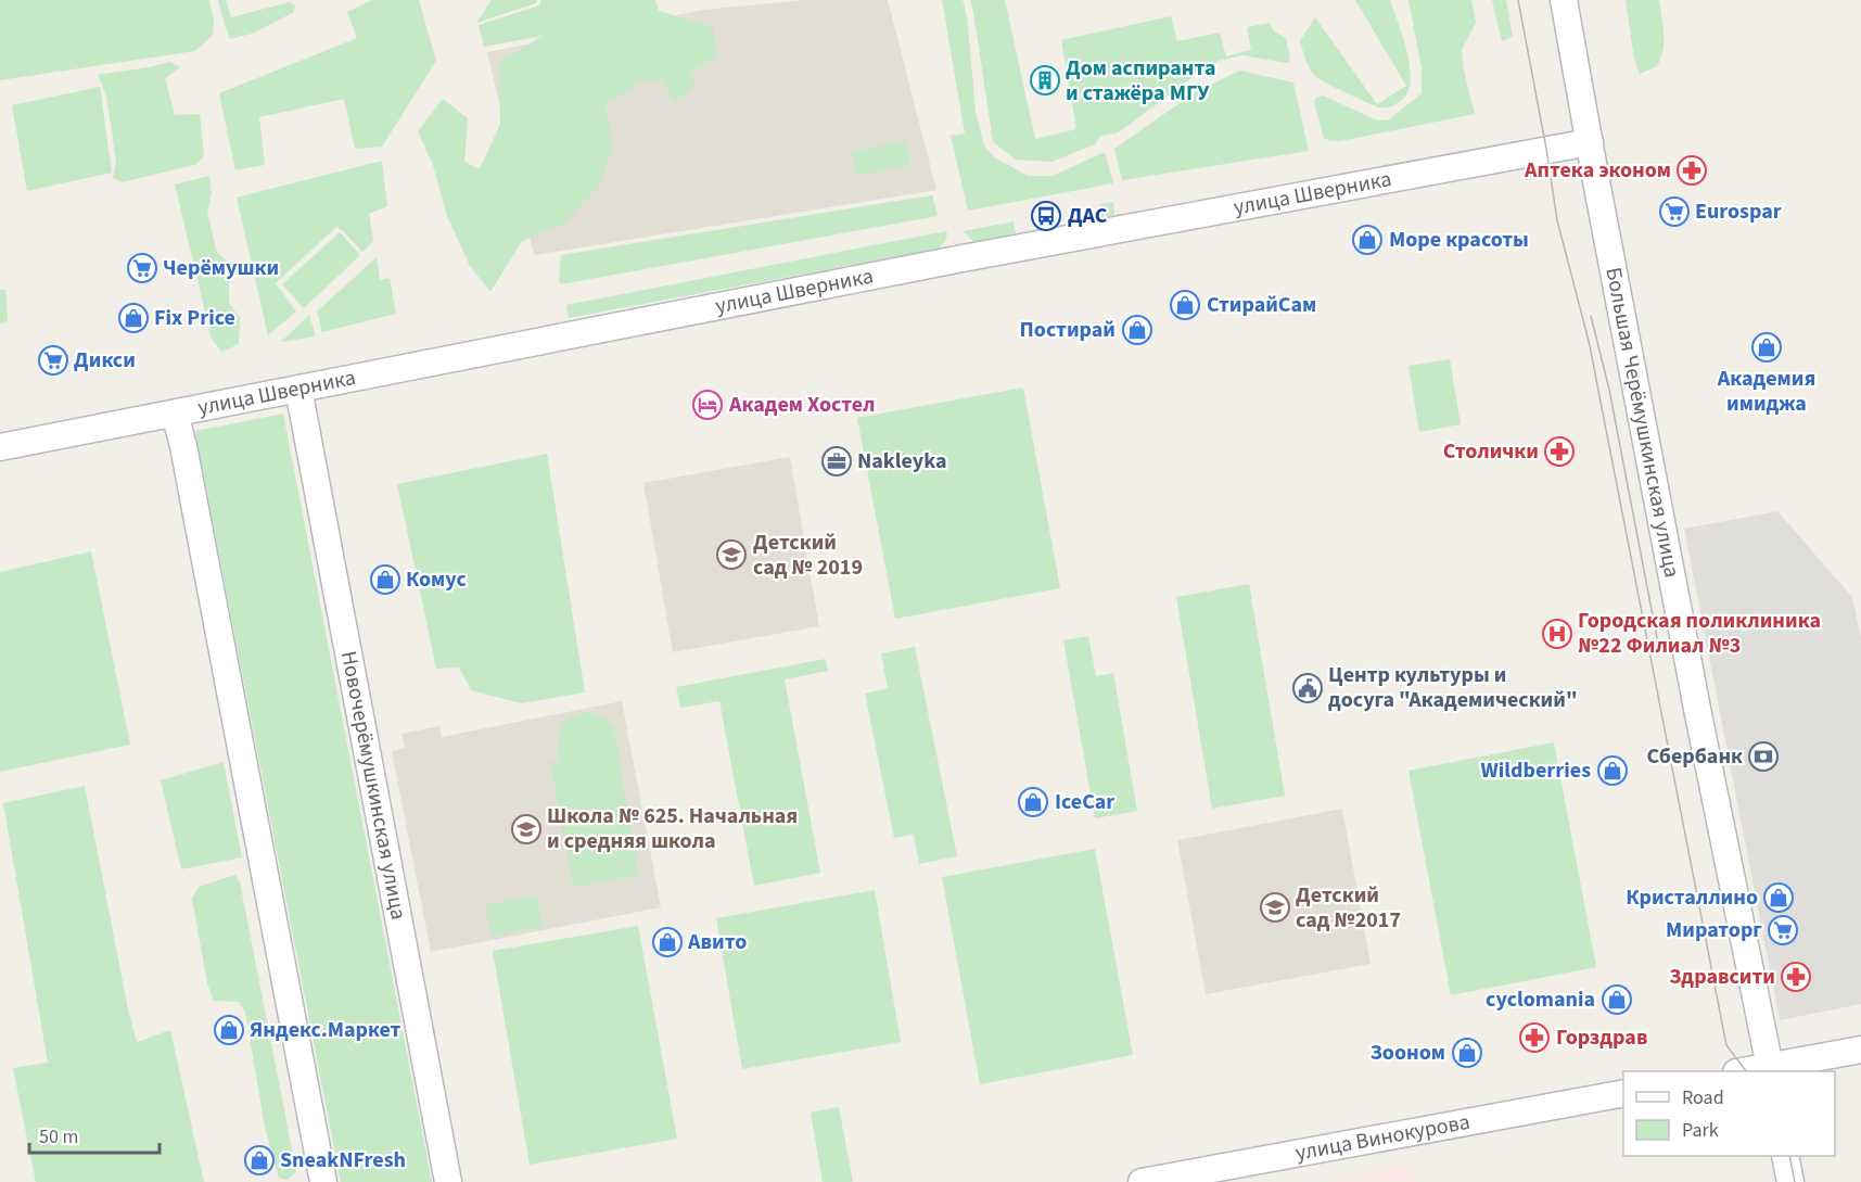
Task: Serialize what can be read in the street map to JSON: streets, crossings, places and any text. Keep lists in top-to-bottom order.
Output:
{
  "streets": {
    "street": [
      "улица Шверника",
      "Большая Черёмушкинская улица",
      "Новочерёмушкинская улица",
      "улица Винокурова"
    ]
  },
  "crossings": [
    ["улица Шверника", "Большая Черёмушкинская улица"],
    ["улица Шверника", "Новочерёмушкинская улица"]
  ],
  "places": {
    "building": ["Дом аспиранта и стажёра МГУ"],
    "pharmacy": [
      "Аптека эконом",
      "Столички",
      "Здравсити",
      "Горздрав"
    ],
    "supermarket": [
      "Eurospar",
      "Черёмушки",
      "Дикси",
      "Мираторг"
    ],
    "bus stop": ["ДАС"],
    "shop": [
      "Море красоты",
      "СтирайСам",
      "Fix Price",
      "Постирай",
      "Академия имиджа",
      "Комус",
      "Wildberries",
      "IceCar",
      "Кристаллино",
      "Авито",
      "cyclomania",
      "Яндекс.Маркет",
      "Зооном",
      "SneakNFresh"
    ],
    "hotel": ["Академ Хостел"],
    "office": ["Nakleyka"],
    "school or university": ["Детский сад № 2019", "Школа № 625. Начальная и средняя школа", "Детский сад №2017"],
    "hospital": ["Городская поликлиника №22 Филиал №3"],
    "public building": ["Центр культуры и досуга \"Академический\""],
    "bank": ["Сбербанк"]
  },
  "legend": ["Road", "Park"],
  "scale_bar": "50 m"
}
